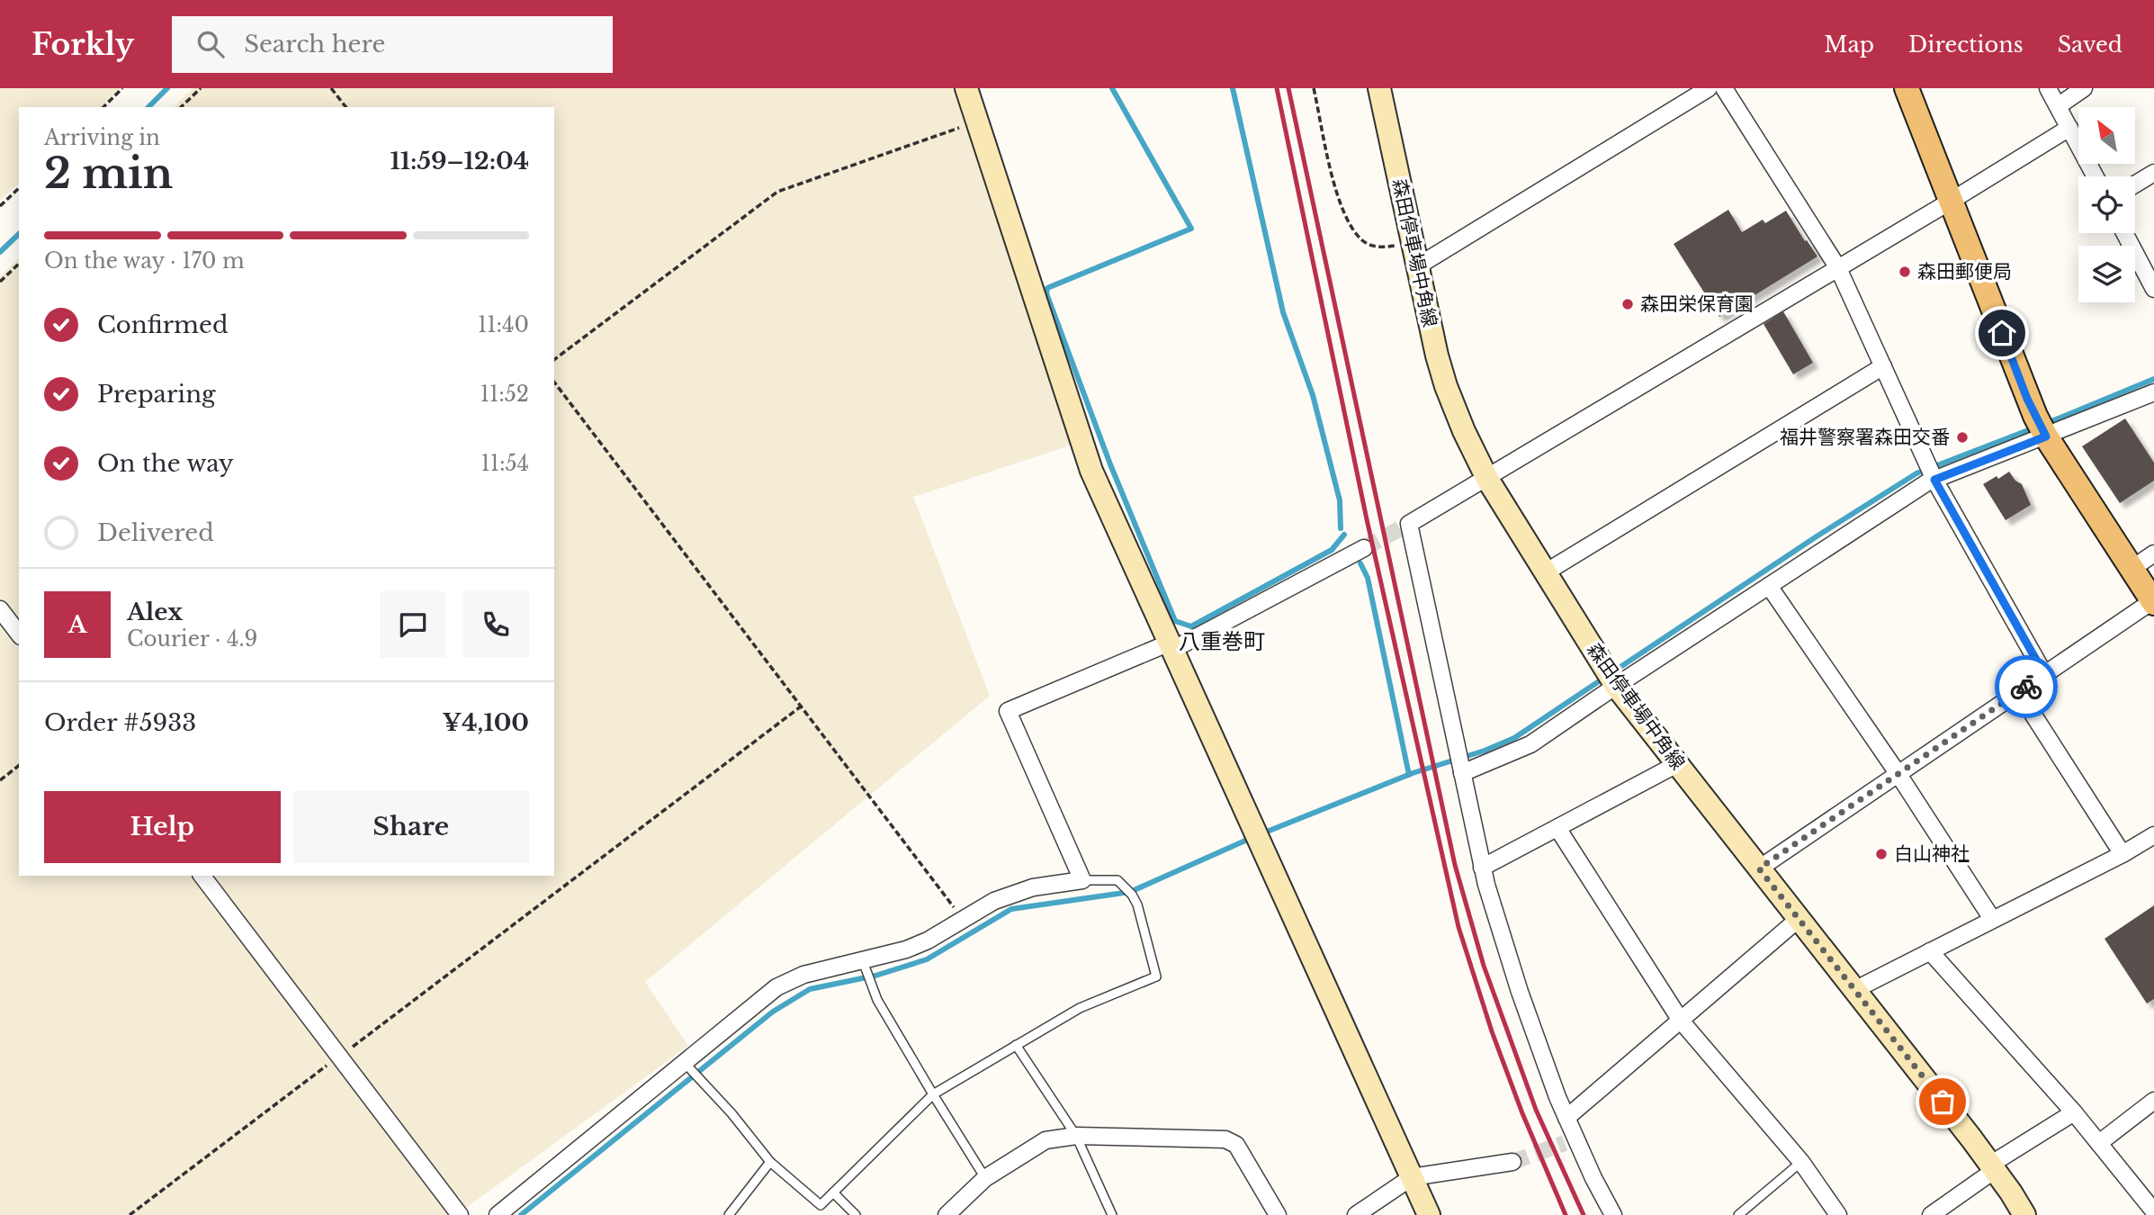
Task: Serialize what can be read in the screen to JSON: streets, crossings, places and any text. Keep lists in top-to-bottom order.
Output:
{
  "streets": {
    "main road": ["森田停車場中角線"]
  },
  "districts": ["八重巻町"],
  "places": [
    "森田郵便局",
    "森田栄保育園",
    "福井警察署森田交番",
    "白山神社"
  ],
  "north": "top left",
  "page": {
    "header": "Forkly",
    "search": "Search here",
    "nav": ["Map", "Directions", "Saved"],
    "heading": ["2 min", "Arriving in", "11:59–12:04"],
    "panel": [
      "Alex",
      "Courier · 4.9",
      "Order #5933",
      "¥4,100"
    ],
    "bar": "On the way · 170 m",
    "list": [
      ["Confirmed", "11:40"],
      ["Preparing", "11:52"],
      ["On the way", "11:54"],
      "Delivered"
    ],
    "round": "A",
    "buttons": ["Help", "Share"]
  }
}
